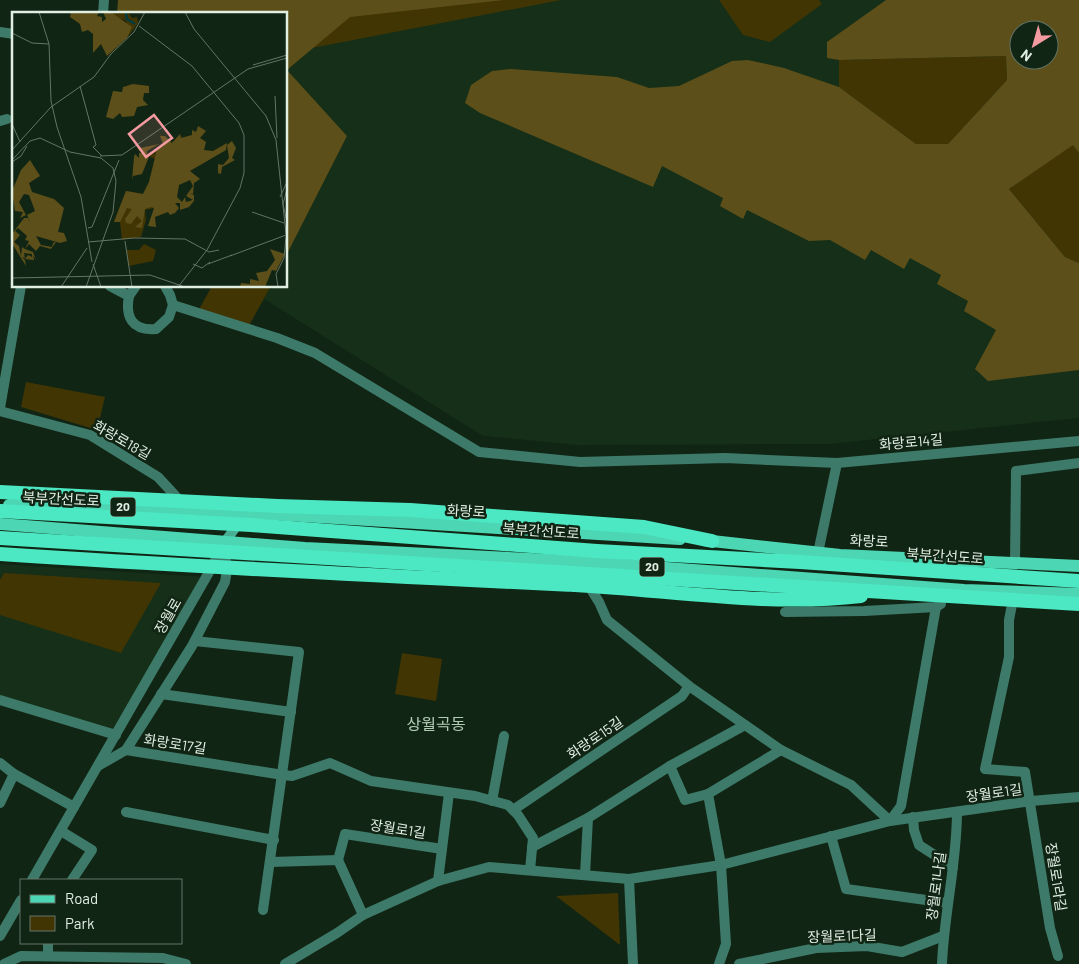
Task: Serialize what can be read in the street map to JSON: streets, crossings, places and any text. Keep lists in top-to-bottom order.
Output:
{
  "streets": {
    "highway": ["북부간선도로"],
    "main road": ["20", "화랑로", "장월로"],
    "street": [
      "화랑로18길",
      "화랑로14길",
      "화랑로15길",
      "화랑로17길",
      "장월로1길",
      "장월로1라길",
      "장월로1나길",
      "장월로1다길"
    ]
  },
  "crossings": [
    ["화랑로18길", "화랑로"],
    ["20", "장월로"],
    ["20", "화랑로17길"],
    ["화랑로", "장월로"],
    ["장월로", "화랑로17길"],
    ["장월로1길", "장월로1라길"],
    ["장월로1길", "장월로1나길"],
    ["장월로1나길", "장월로1다길"]
  ],
  "districts": ["상월곡동"],
  "legend": ["Road", "Park"],
  "north": "bottom left"
}
